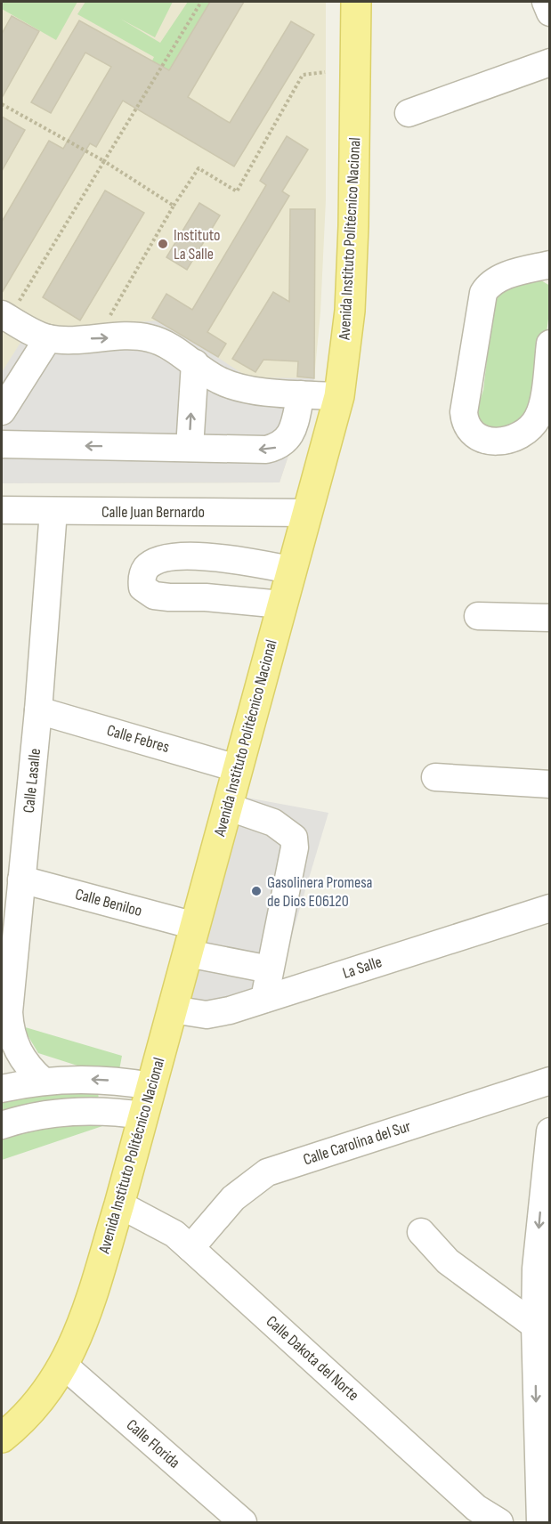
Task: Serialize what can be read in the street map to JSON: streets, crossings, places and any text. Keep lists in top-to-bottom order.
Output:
{
  "streets": {
    "main road": ["Avenida Instituto Politécnico Nacional"],
    "street": [
      "Calle Juan Bernardo",
      "Calle Febres",
      "Calle Lasalle",
      "Calle Beniloo",
      "La Salle",
      "Calle Carolina del Sur",
      "Calle Dakota del Norte",
      "Calle Florida"
    ]
  },
  "crossings": [
    ["Avenida Instituto Politécnico Nacional", "Calle Juan Bernardo"],
    ["Avenida Instituto Politécnico Nacional", "Calle Febres"],
    ["Avenida Instituto Politécnico Nacional", "Calle Beniloo"],
    ["Avenida Instituto Politécnico Nacional", "La Salle"],
    ["Avenida Instituto Politécnico Nacional", "Calle Dakota del Norte"],
    ["Avenida Instituto Politécnico Nacional", "Calle Florida"],
    ["Calle Juan Bernardo", "Calle Lasalle"],
    ["Calle Febres", "Calle Lasalle"],
    ["Calle Lasalle", "Calle Beniloo"],
    ["Calle Carolina del Sur", "Calle Dakota del Norte"]
  ],
  "places": ["Instituto La Salle", "Gasolinera Promesa de Dios E06120"]
}
